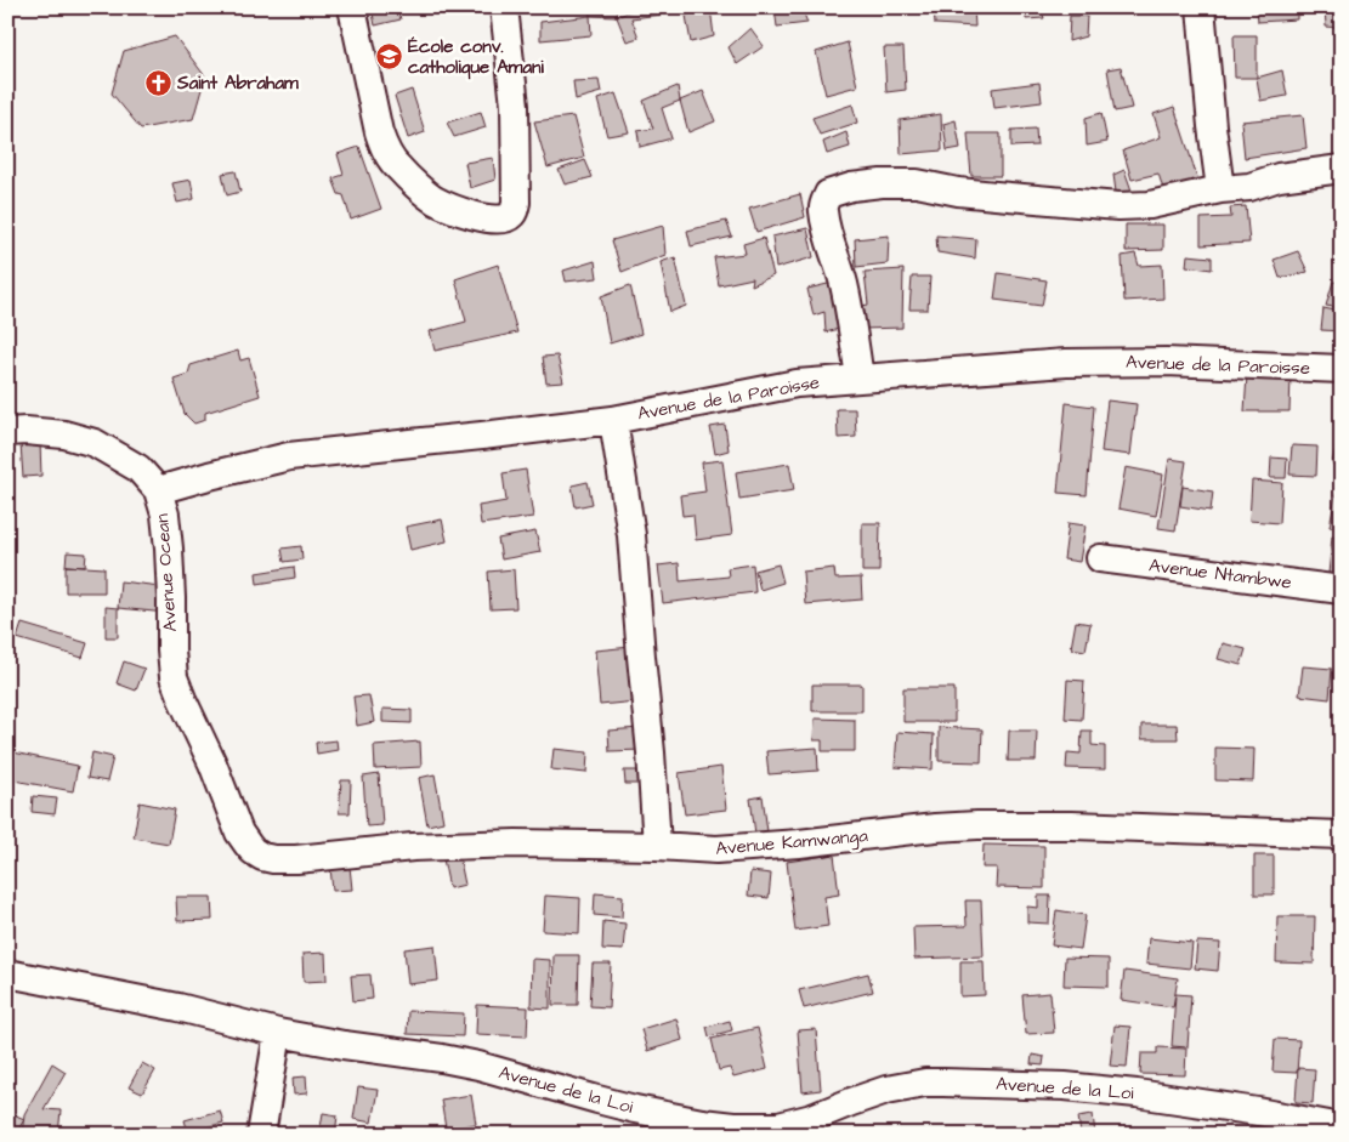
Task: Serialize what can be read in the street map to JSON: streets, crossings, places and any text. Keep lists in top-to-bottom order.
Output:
{
  "streets": {
    "street": [
      "Avenue de la Paroisse",
      "Avenue Ocean",
      "Avenue Ntambwe",
      "Avenue Kamwanga",
      "Avenue de la Loi"
    ]
  },
  "crossings": [
    ["Avenue de la Paroisse", "Avenue Ocean"],
    ["Avenue Ocean", "Avenue Kamwanga"]
  ],
  "places": {
    "school or university": ["École conv. catholique Amani"],
    "church": ["Saint Abraham"]
  }
}
